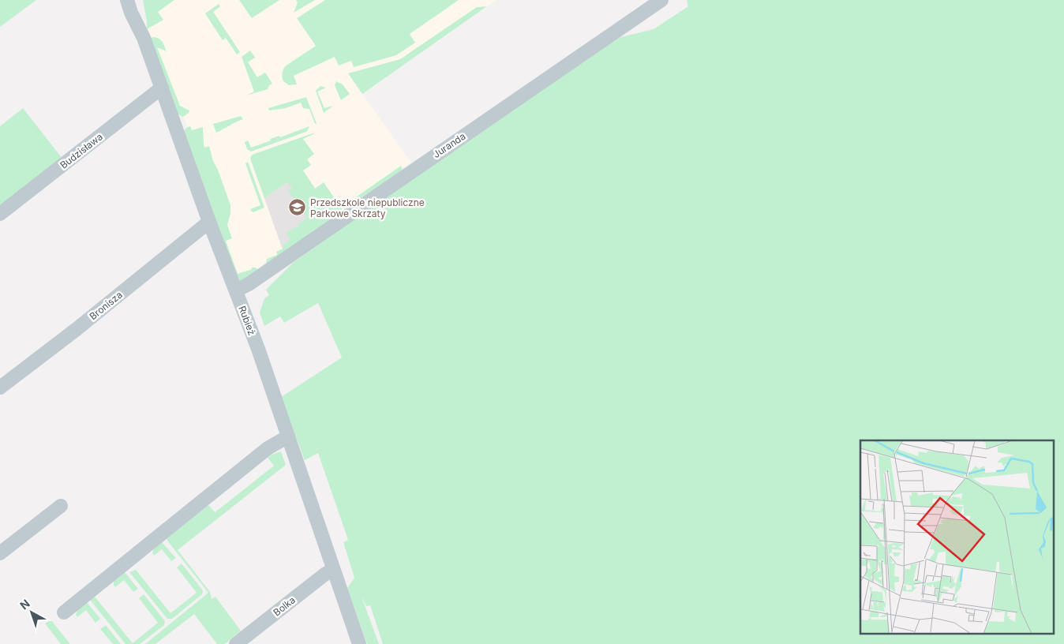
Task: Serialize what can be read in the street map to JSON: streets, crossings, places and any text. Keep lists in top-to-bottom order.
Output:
{
  "streets": {
    "street": [
      "Juranda",
      "Budzisława",
      "Bronisza",
      "Rubież",
      "Bolka"
    ]
  },
  "crossings": [
    ["Juranda", "Rubież"],
    ["Budzisława", "Rubież"],
    ["Bronisza", "Rubież"],
    ["Rubież", "Bolka"]
  ],
  "places": {
    "school or university": ["Przedszkole niepubliczne Parkowe Skrzaty"]
  },
  "north": "top left"
}
